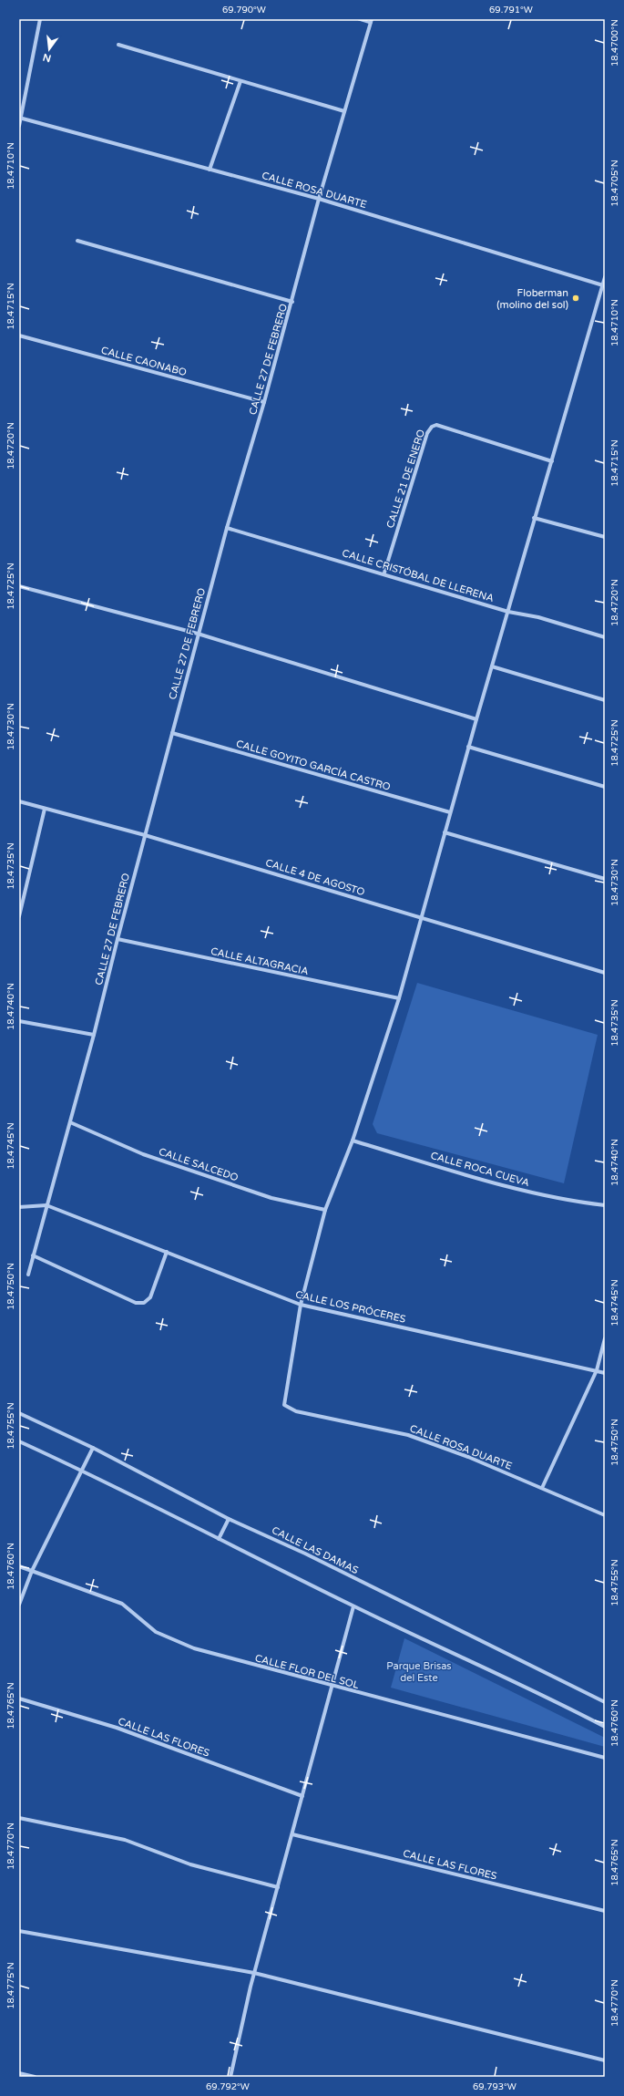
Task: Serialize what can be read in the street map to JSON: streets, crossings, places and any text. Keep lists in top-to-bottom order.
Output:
{
  "streets": {
    "street": [
      "CALLE ROSA DUARTE",
      "CALLE 27 DE FEBRERO",
      "CALLE CAONABO",
      "CALLE 21 DE ENERO",
      "CALLE CRISTÓBAL DE LLERENA",
      "CALLE GOYITO GARCÍA CASTRO",
      "CALLE 4 DE AGOSTO",
      "CALLE ALTAGRACIA",
      "CALLE SALCEDO",
      "CALLE ROCA CUEVA",
      "CALLE LOS PRÓCERES",
      "CALLE LAS DAMAS",
      "CALLE FLOR DEL SOL",
      "CALLE LAS FLORES"
    ]
  },
  "crossings": [
    ["CALLE ROSA DUARTE", "CALLE 27 DE FEBRERO"],
    ["CALLE ROSA DUARTE", "CALLE LOS PRÓCERES"],
    ["CALLE 27 DE FEBRERO", "CALLE CAONABO"],
    ["CALLE 27 DE FEBRERO", "CALLE CRISTÓBAL DE LLERENA"],
    ["CALLE 27 DE FEBRERO", "CALLE GOYITO GARCÍA CASTRO"],
    ["CALLE 27 DE FEBRERO", "CALLE 4 DE AGOSTO"],
    ["CALLE 27 DE FEBRERO", "CALLE ALTAGRACIA"],
    ["CALLE 27 DE FEBRERO", "CALLE SALCEDO"],
    ["CALLE 27 DE FEBRERO", "CALLE LOS PRÓCERES"],
    ["CALLE 21 DE ENERO", "CALLE CRISTÓBAL DE LLERENA"]
  ],
  "parks": ["Parque Brisas del Este"],
  "places": ["Floberman (molino del sol)"],
  "north": "bottom",
  "coordinates": [
    "69.790°W",
    "69.791°W",
    "18.4700°N",
    "18.4710°N",
    "18.4705°N",
    "18.4715°N",
    "18.4720°N",
    "18.4725°N",
    "18.4730°N",
    "18.4735°N",
    "18.4740°N",
    "18.4745°N",
    "18.4750°N",
    "18.4755°N",
    "18.4760°N",
    "18.4765°N",
    "18.4770°N",
    "18.4775°N",
    "69.792°W",
    "69.793°W"
  ]
}
